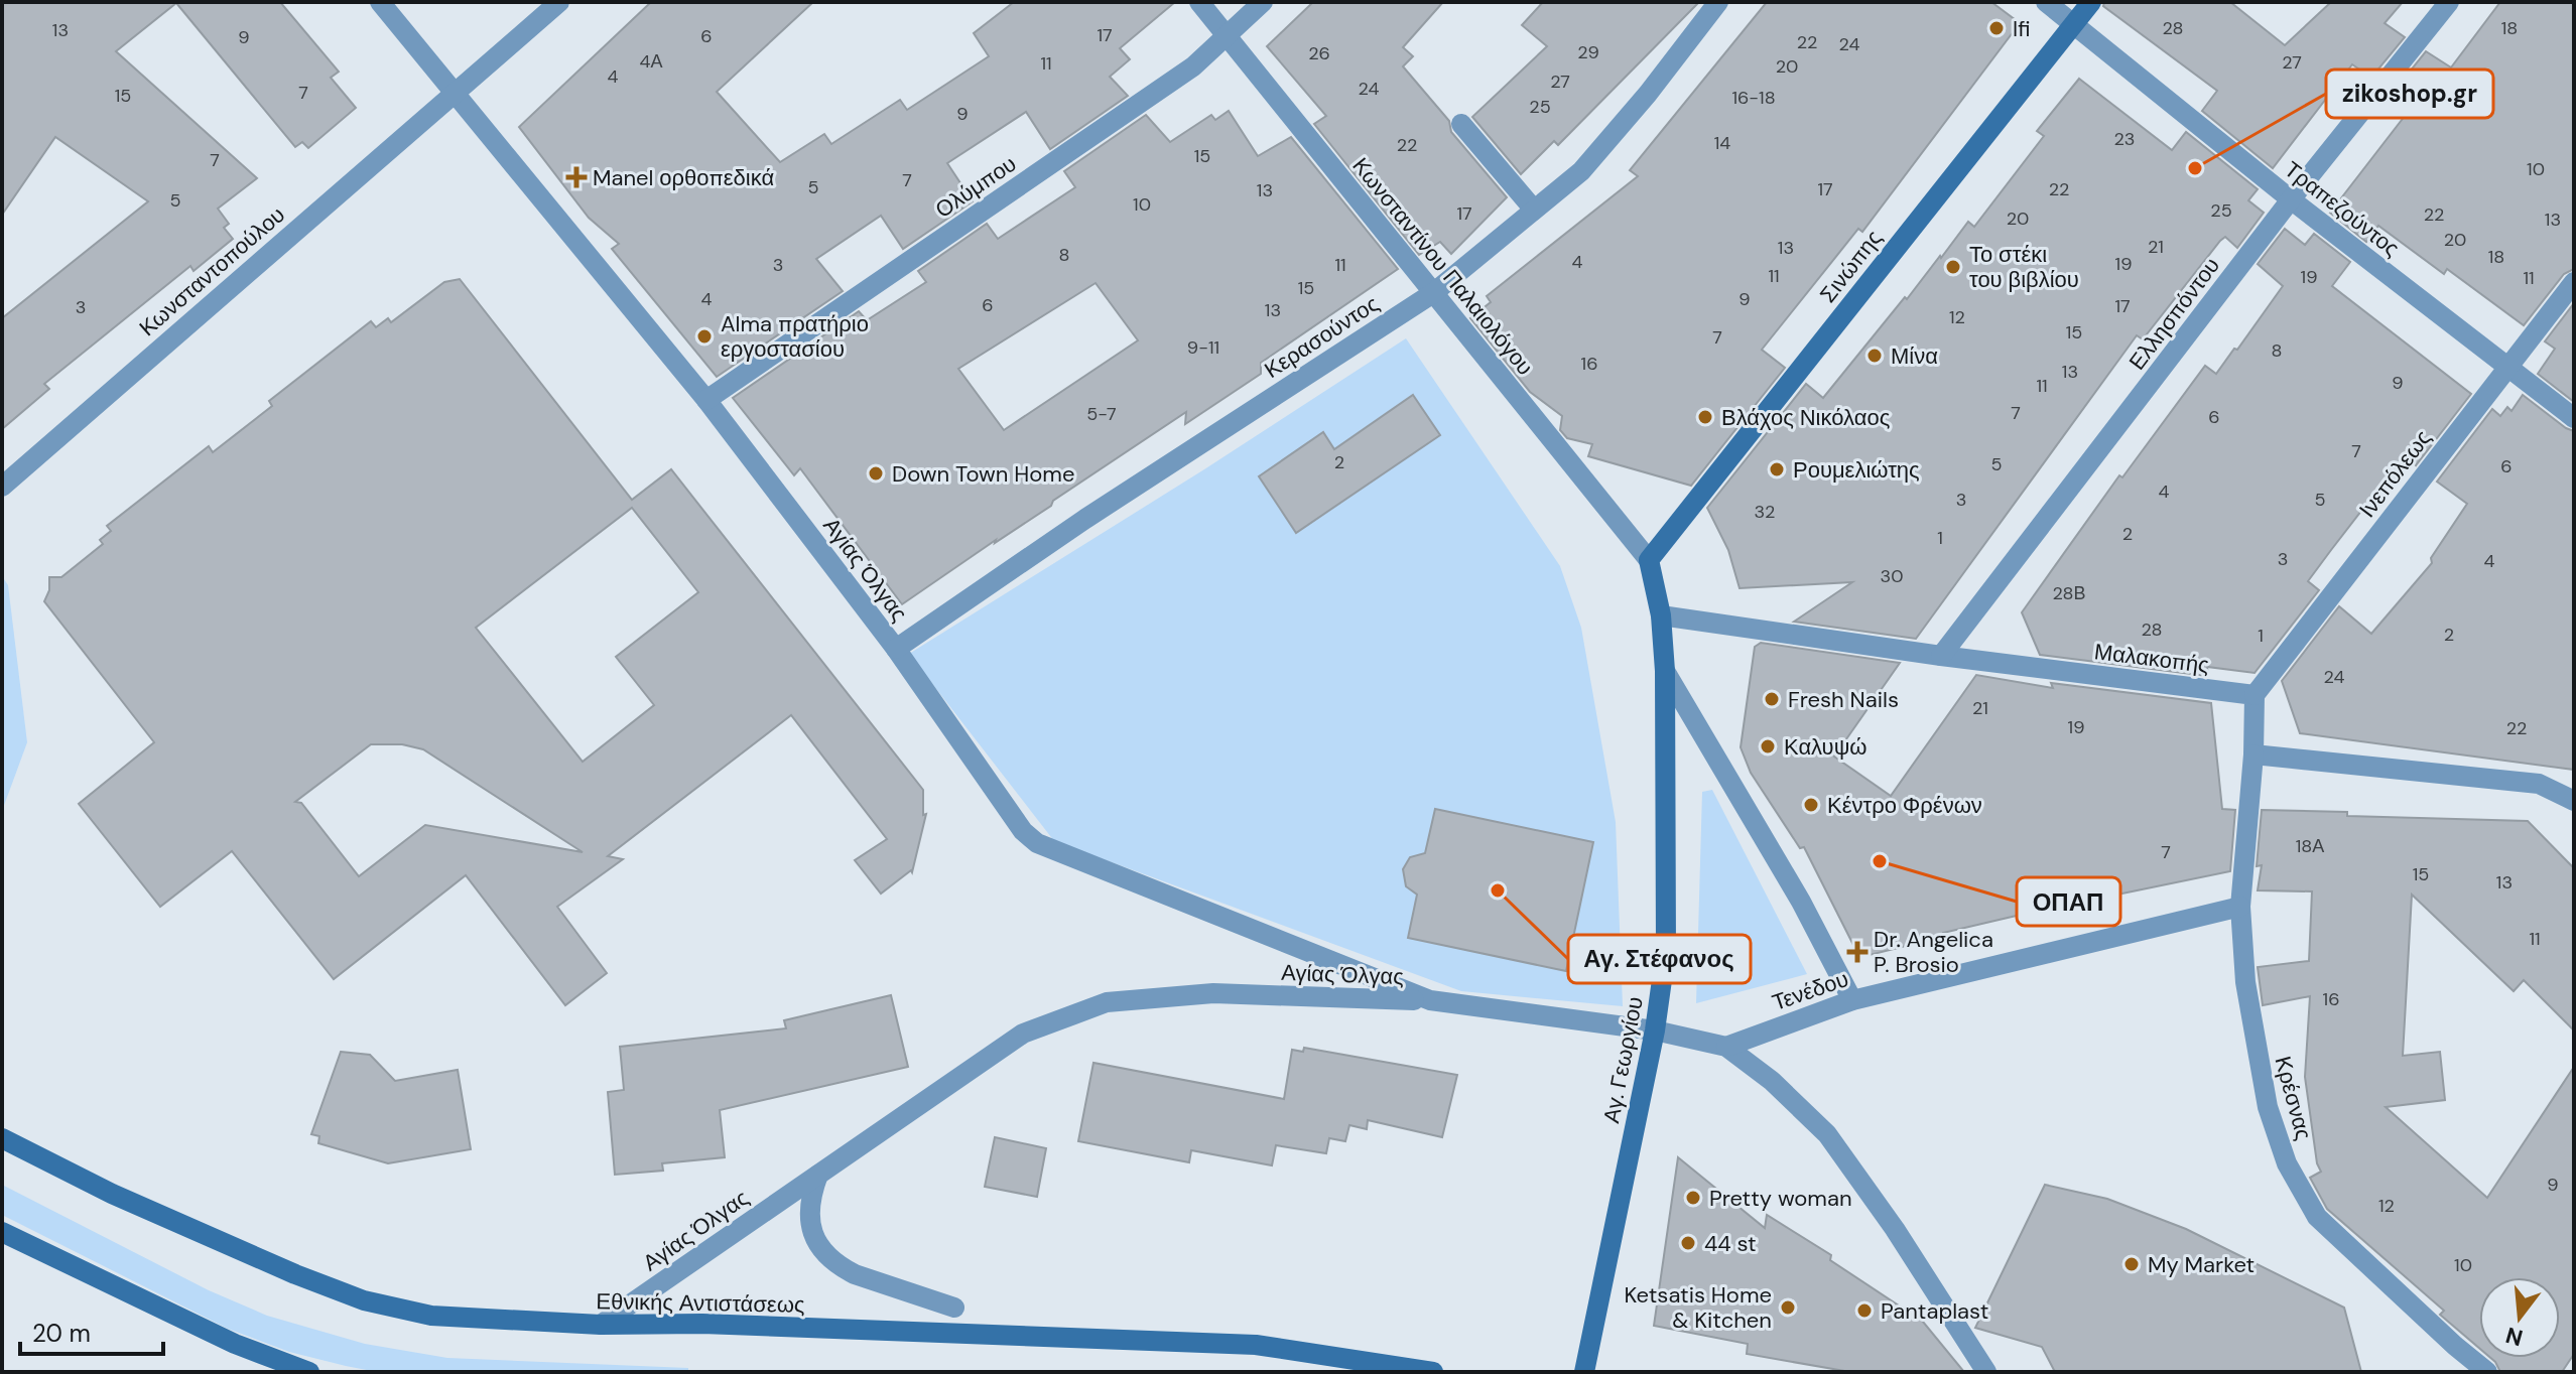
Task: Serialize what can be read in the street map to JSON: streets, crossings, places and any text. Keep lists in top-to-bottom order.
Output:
{
  "streets": {
    "main road": ["Σινώπης", "Αγ. Γεωργίου", "Εθνικής Αντιστάσεως"],
    "street": [
      "Ολύμπου",
      "Τραπεζούντος",
      "Κωνσταντίνου Παλαιολόγου",
      "Κωνσταντοπούλου",
      "Ελλησπόντου",
      "Κερασούντος",
      "Ινεπόλεως",
      "Αγίας Όλγας",
      "Μαλακοπής",
      "Τενέδου",
      "Κρέσνας"
    ]
  },
  "crossings": [
    ["Ολύμπου", "Κωνσταντίνου Παλαιολόγου"],
    ["Ολύμπου", "Αγίας Όλγας"],
    ["Τραπεζούντος", "Σινώπης"],
    ["Τραπεζούντος", "Ελλησπόντου"],
    ["Τραπεζούντος", "Ινεπόλεως"],
    ["Κωνσταντίνου Παλαιολόγου", "Σινώπης"],
    ["Κωνσταντίνου Παλαιολόγου", "Κερασούντος"],
    ["Κωνσταντίνου Παλαιολόγου", "Αγ. Γεωργίου"],
    ["Σινώπης", "Αγ. Γεωργίου"],
    ["Κωνσταντοπούλου", "Αγίας Όλγας"],
    ["Ελλησπόντου", "Μαλακοπής"],
    ["Κερασούντος", "Αγίας Όλγας"],
    ["Ινεπόλεως", "Μαλακοπής"],
    ["Αγίας Όλγας", "Τενέδου"],
    ["Αγίας Όλγας", "Αγ. Γεωργίου"],
    ["Αγίας Όλγας", "Εθνικής Αντιστάσεως"],
    ["Μαλακοπής", "Αγ. Γεωργίου"],
    ["Τενέδου", "Κρέσνας"]
  ],
  "places": {
    "other": [
      "Ifi",
      "zikoshop.gr",
      "Το στέκι του βιβλίου",
      "Alma πρατήριο εργοστασίου",
      "Μίνα",
      "Βλάχος Νικόλαος",
      "Ρουμελιώτης",
      "Down Town Home",
      "Fresh Nails",
      "Καλυψώ",
      "Κέντρο Φρένων",
      "ΟΠΑΠ",
      "Αγ. Στέφανος",
      "Pretty woman",
      "44 st",
      "My Market",
      "Ketsatis Home & Kitchen",
      "Pantaplast"
    ],
    "health": ["Manel ορθοπεδικά", "Dr. Angelica P. Brosio"]
  },
  "house_numbers": [
    "28",
    "18",
    "13",
    "17",
    "6",
    "9",
    "22",
    "24",
    "29",
    "26",
    "4Α",
    "27",
    "11",
    "20",
    "4",
    "27",
    "24",
    "7",
    "15",
    "16-18",
    "25",
    "9",
    "23",
    "14",
    "22",
    "15",
    "7",
    "10",
    "7",
    "5",
    "17",
    "22",
    "13",
    "5",
    "10",
    "25",
    "17",
    "22",
    "20",
    "13",
    "20",
    "21",
    "13",
    "8",
    "18",
    "4",
    "19",
    "3",
    "11",
    "11",
    "19",
    "11",
    "15",
    "4",
    "9",
    "6",
    "17",
    "3",
    "13",
    "12",
    "15",
    "7",
    "9-11",
    "8",
    "16",
    "13",
    "9",
    "11",
    "7",
    "5-7",
    "6",
    "7",
    "2",
    "5",
    "6",
    "4",
    "3",
    "5",
    "32",
    "2",
    "1",
    "3",
    "4",
    "30",
    "28Β",
    "28",
    "2",
    "1",
    "24",
    "21",
    "19",
    "22",
    "18Α",
    "7",
    "15",
    "13",
    "11",
    "16",
    "9",
    "12",
    "10"
  ],
  "scale_bar": "20 m",
  "north": "bottom"
}
